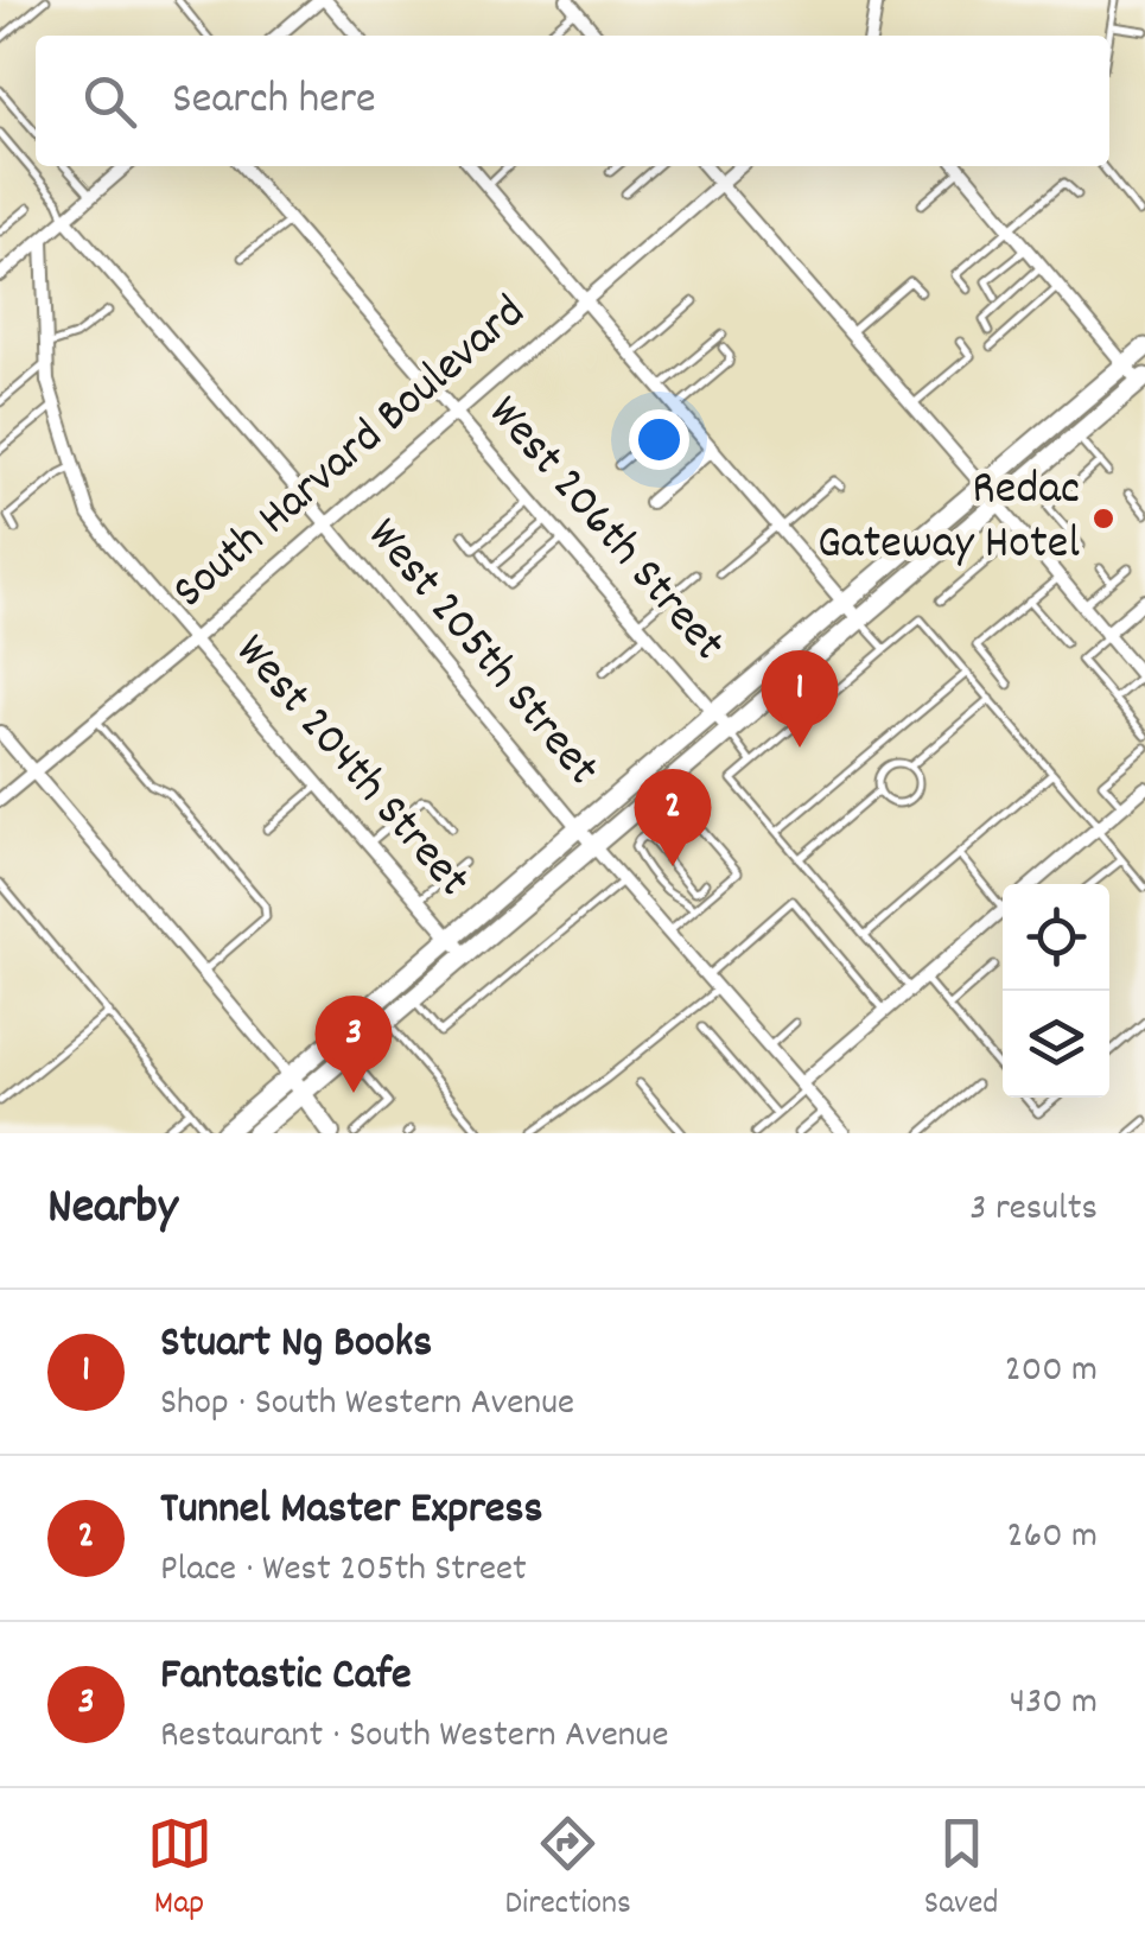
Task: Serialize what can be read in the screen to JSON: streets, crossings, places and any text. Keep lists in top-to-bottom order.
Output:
{
  "streets": {
    "street": [
      "South Harvard Boulevard",
      "West 206th Street",
      "West 205th Street",
      "West 204th Street"
    ]
  },
  "crossings": [
    ["South Harvard Boulevard", "West 206th Street"],
    ["South Harvard Boulevard", "West 205th Street"],
    ["South Harvard Boulevard", "West 204th Street"]
  ],
  "places": ["Redac Gateway Hotel"],
  "page": {
    "search": "Search here",
    "pins": ["1", "2", "3"],
    "heading": ["Nearby", "3 results"],
    "list": [
      {
        "mark": "1",
        "name": "Stuart Ng Books",
        "note": "Shop · South Western Avenue",
        "value": "200 m"
      },
      {
        "mark": "2",
        "name": "Tunnel Master Express",
        "note": "Place · West 205th Street",
        "value": "260 m"
      },
      {
        "mark": "3",
        "name": "Fantastic Cafe",
        "note": "Restaurant · South Western Avenue",
        "value": "430 m"
      }
    ],
    "nav": ["Map", "Directions", "Saved"]
  }
}
